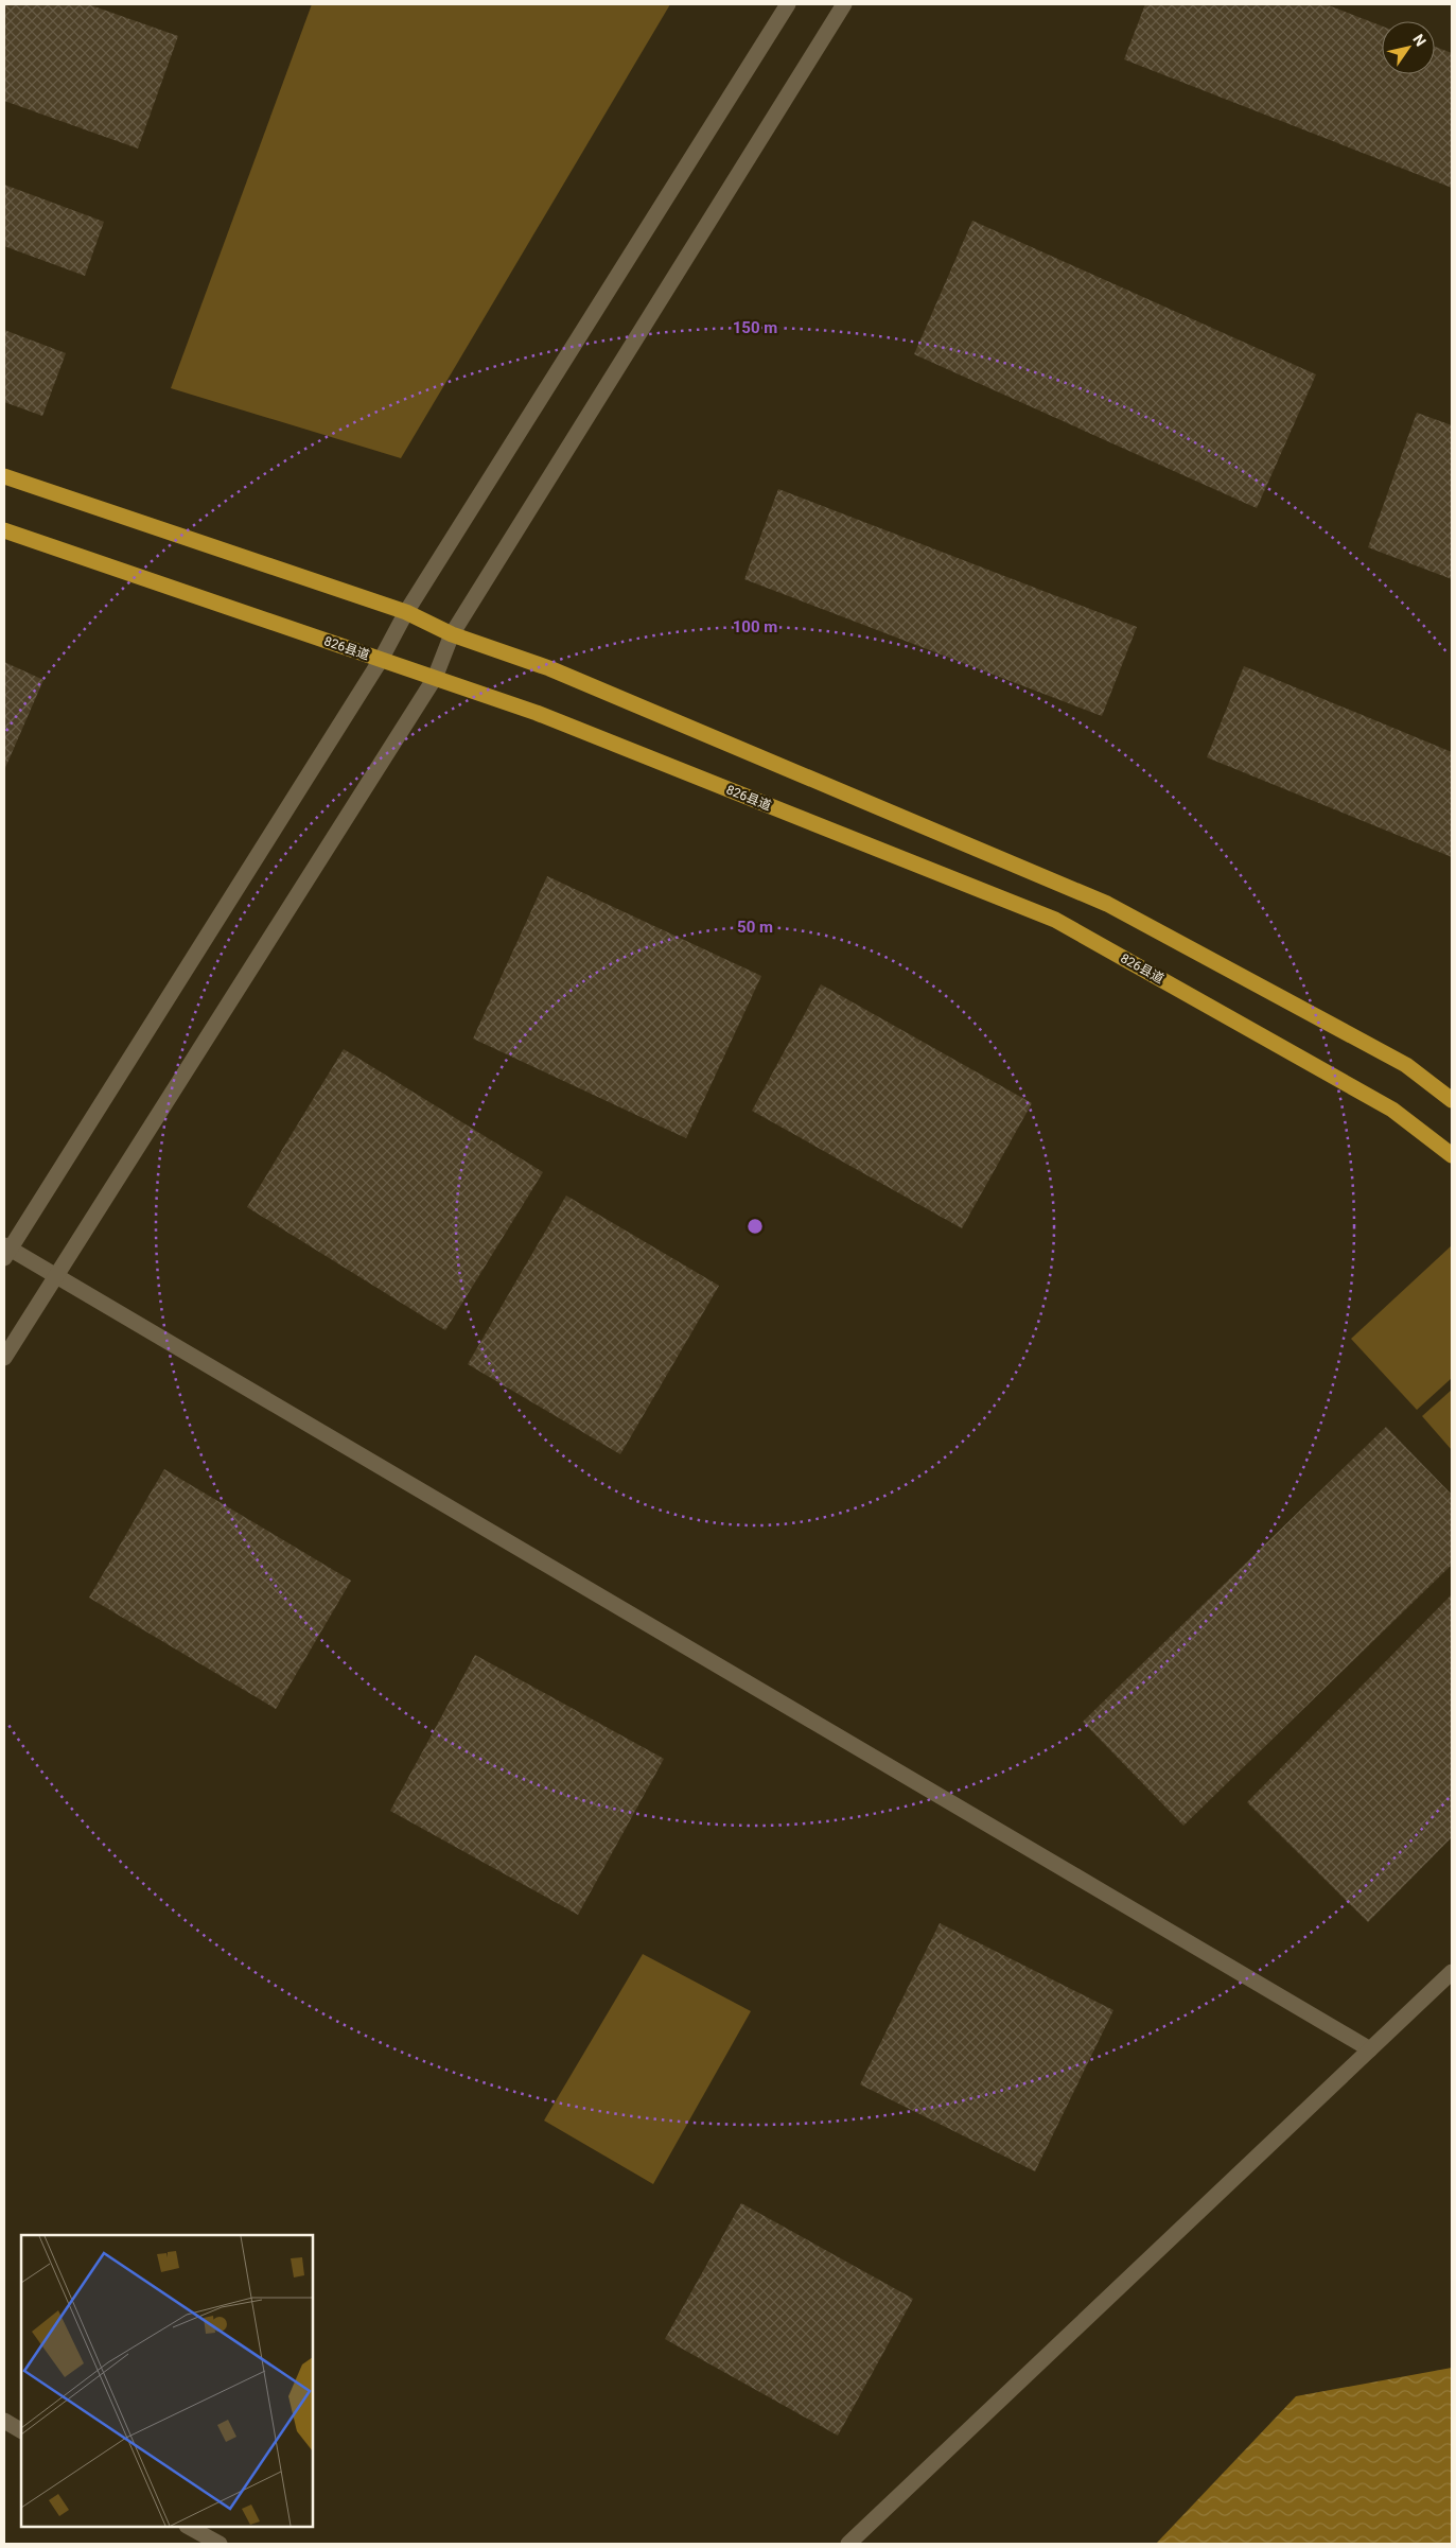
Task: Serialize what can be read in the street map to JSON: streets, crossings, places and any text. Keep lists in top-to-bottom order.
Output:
{
  "streets": {
    "main road": ["826县道"]
  },
  "north": "top right",
  "rings": ["150 m", "100 m", "50 m"]
}
